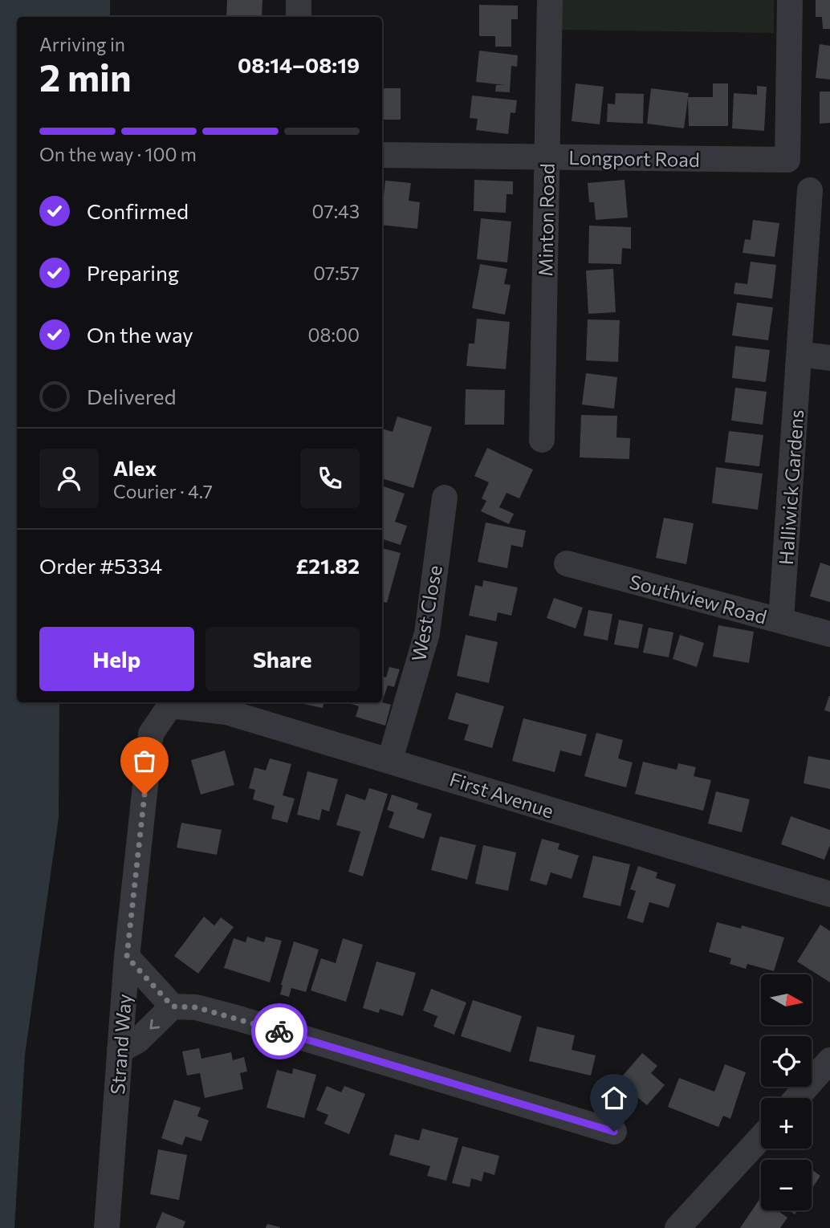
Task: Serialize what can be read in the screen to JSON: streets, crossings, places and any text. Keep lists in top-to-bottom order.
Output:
{
  "streets": {
    "street": [
      "Longport Road",
      "Minton Road",
      "Halliwick Gardens",
      "Southview Road",
      "West Close",
      "First Avenue",
      "Strand Way"
    ]
  },
  "crossings": [
    ["Longport Road", "Minton Road"],
    ["Halliwick Gardens", "Southview Road"],
    ["West Close", "First Avenue"],
    ["First Avenue", "Strand Way"]
  ],
  "north": "right",
  "page": {
    "heading": ["2 min", "Arriving in", "08:14–08:19"],
    "panel": [
      "Alex",
      "Courier · 4.7",
      "Order #5334",
      "£21.82"
    ],
    "bar": "On the way · 100 m",
    "list": [
      ["Confirmed", "07:43"],
      ["Preparing", "07:57"],
      ["On the way", "08:00"],
      "Delivered"
    ],
    "buttons": ["Help", "Share"],
    "map_buttons": ["+", "−"]
  }
}
